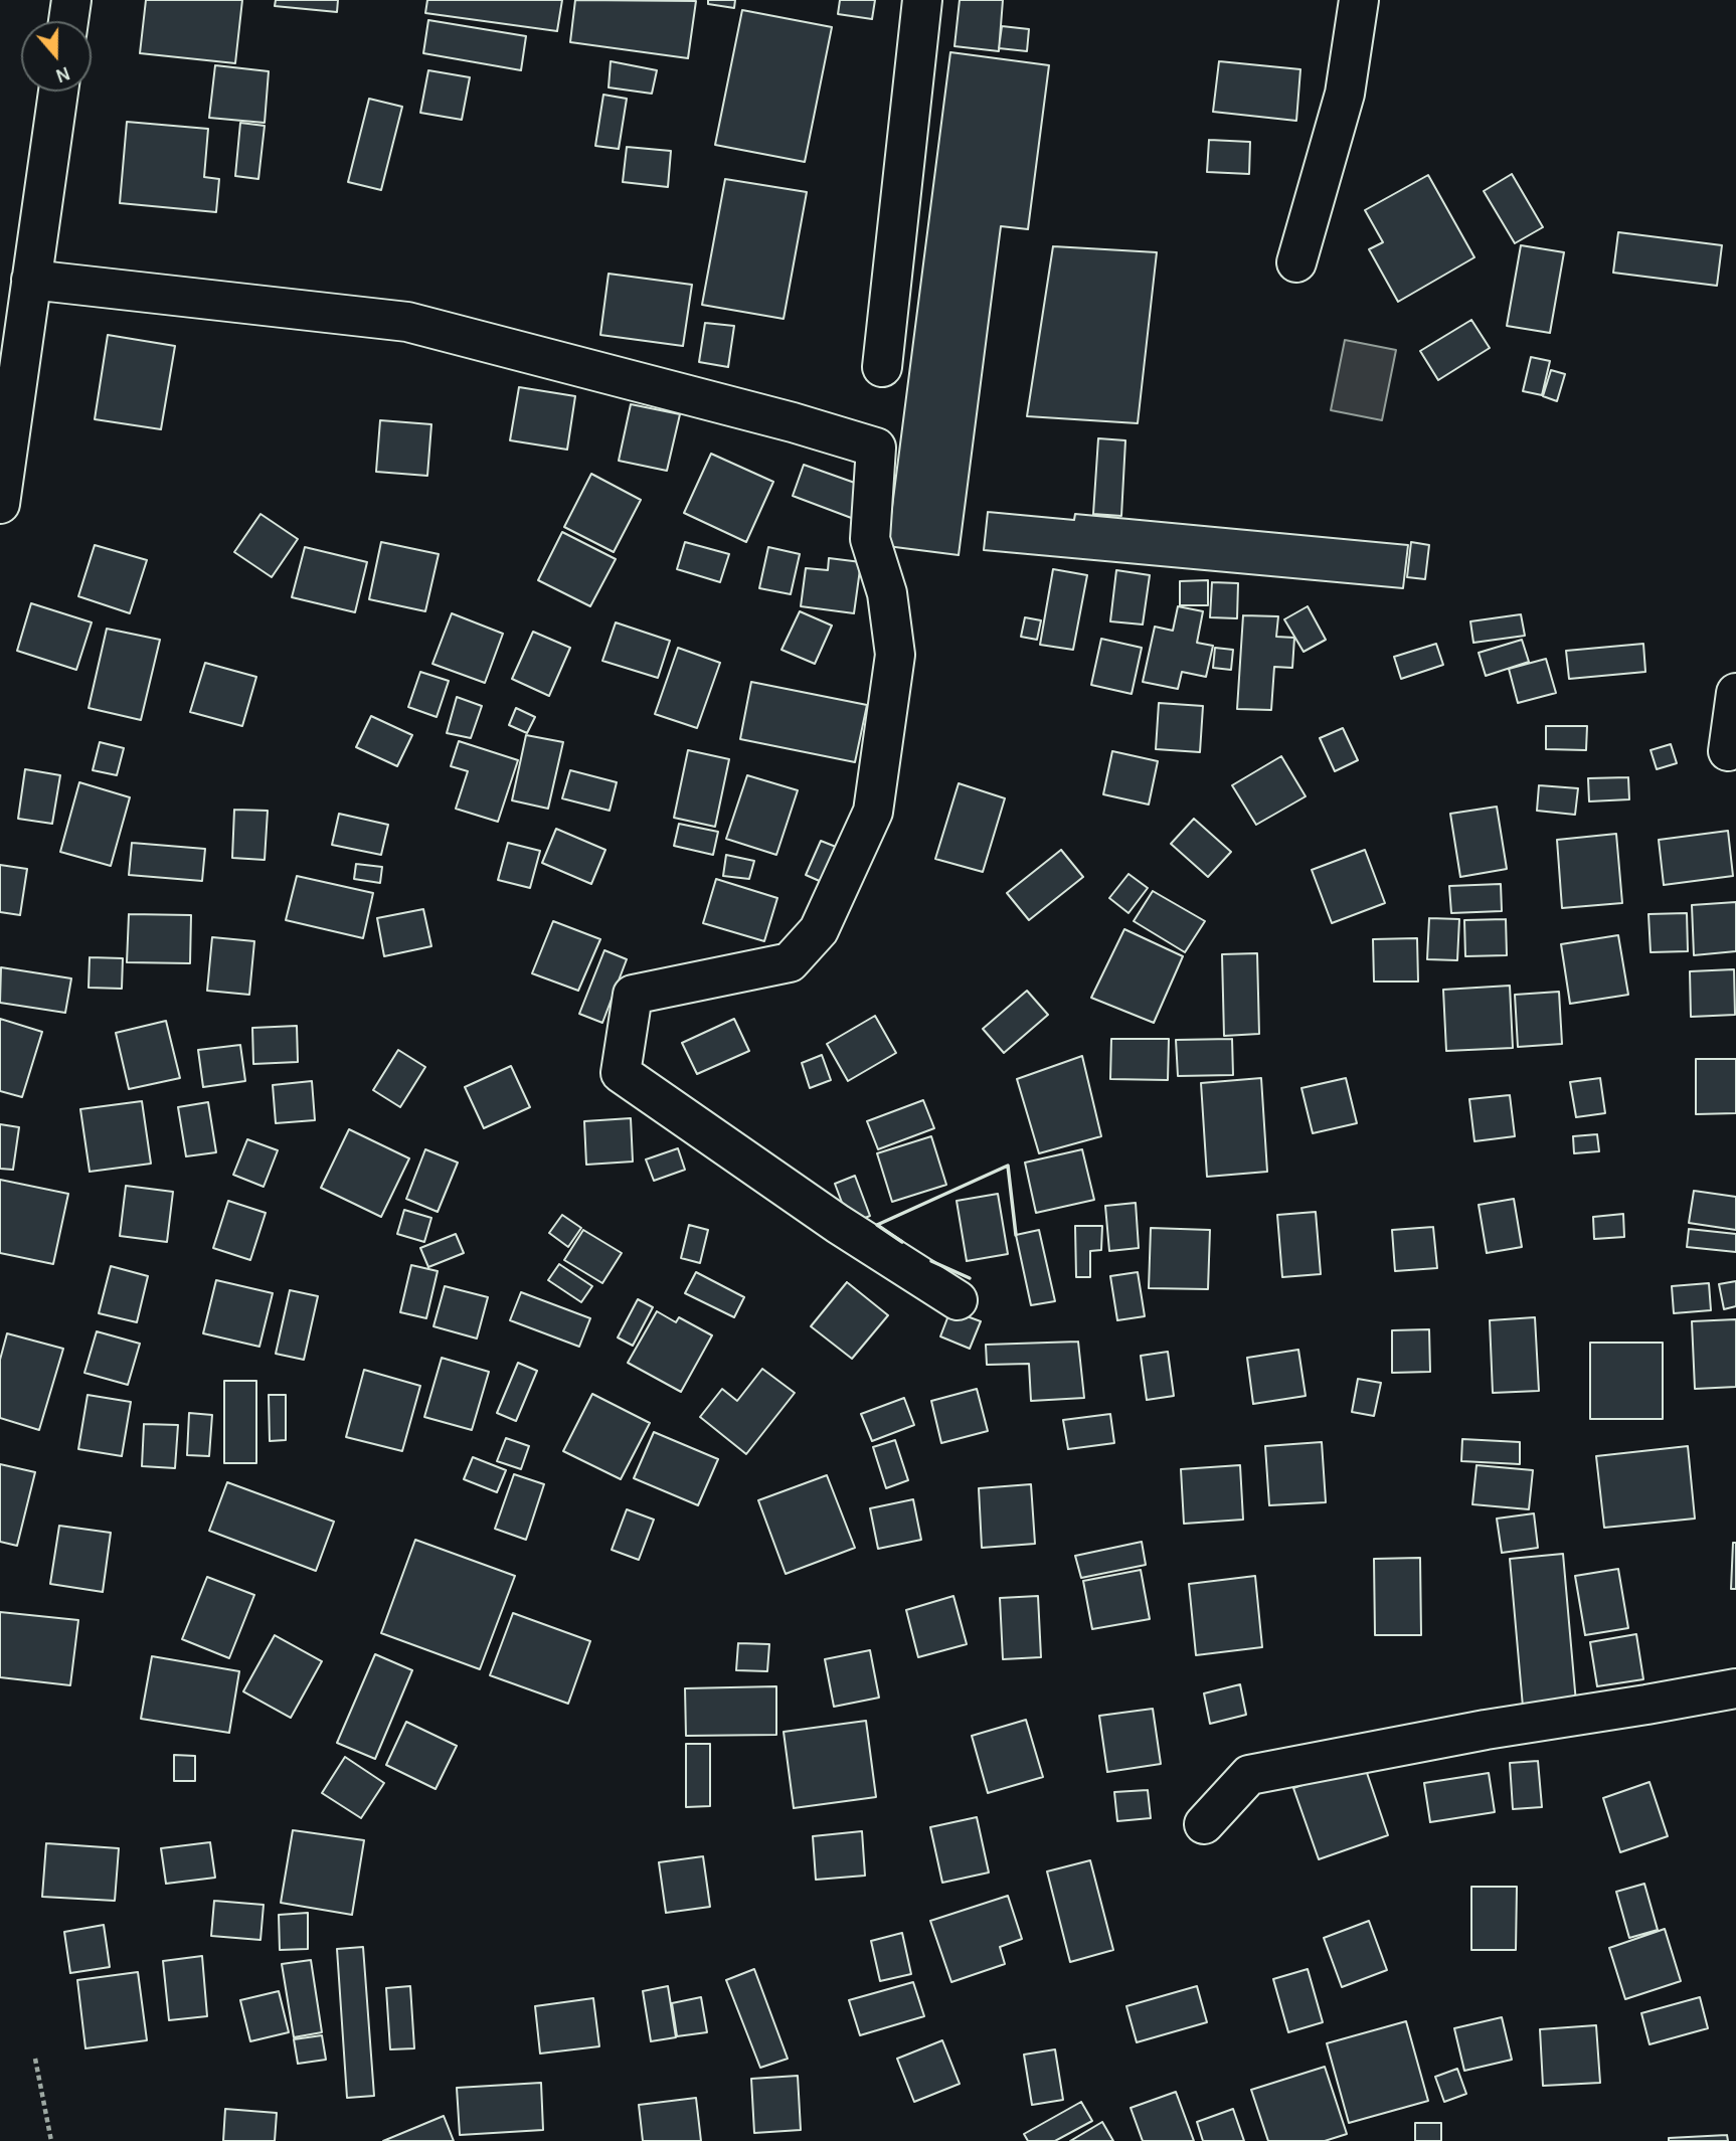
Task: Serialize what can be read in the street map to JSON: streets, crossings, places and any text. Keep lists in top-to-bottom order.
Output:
{
  "north": "bottom"
}
